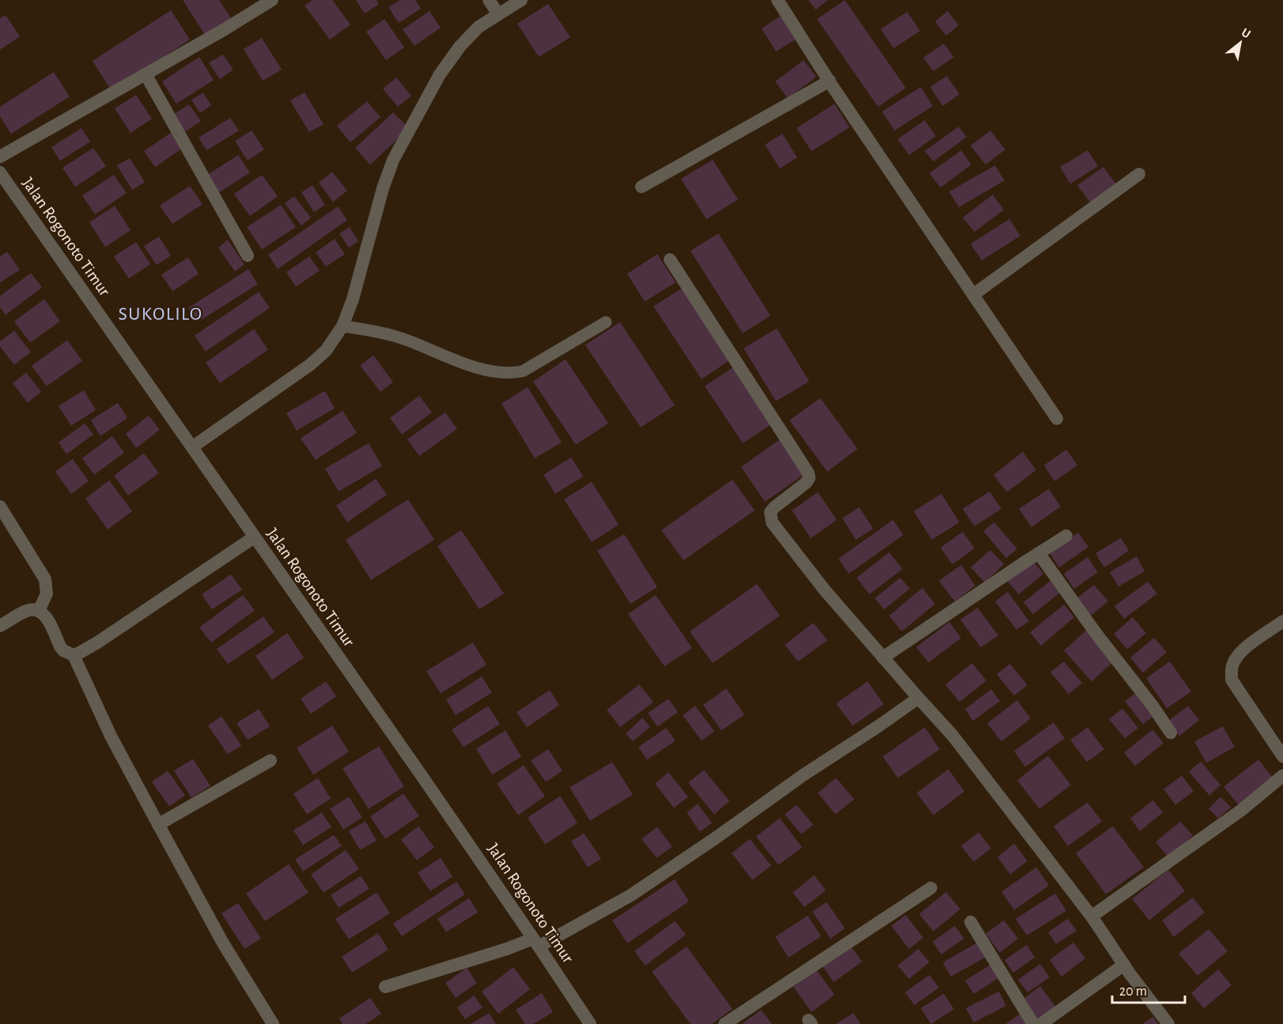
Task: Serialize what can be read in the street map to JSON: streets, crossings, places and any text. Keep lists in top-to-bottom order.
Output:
{
  "streets": {
    "street": ["Jalan Rogonoto Timur"]
  },
  "districts": ["SUKOLILO"],
  "scale_bar": "20 m",
  "north": "top right"
}
